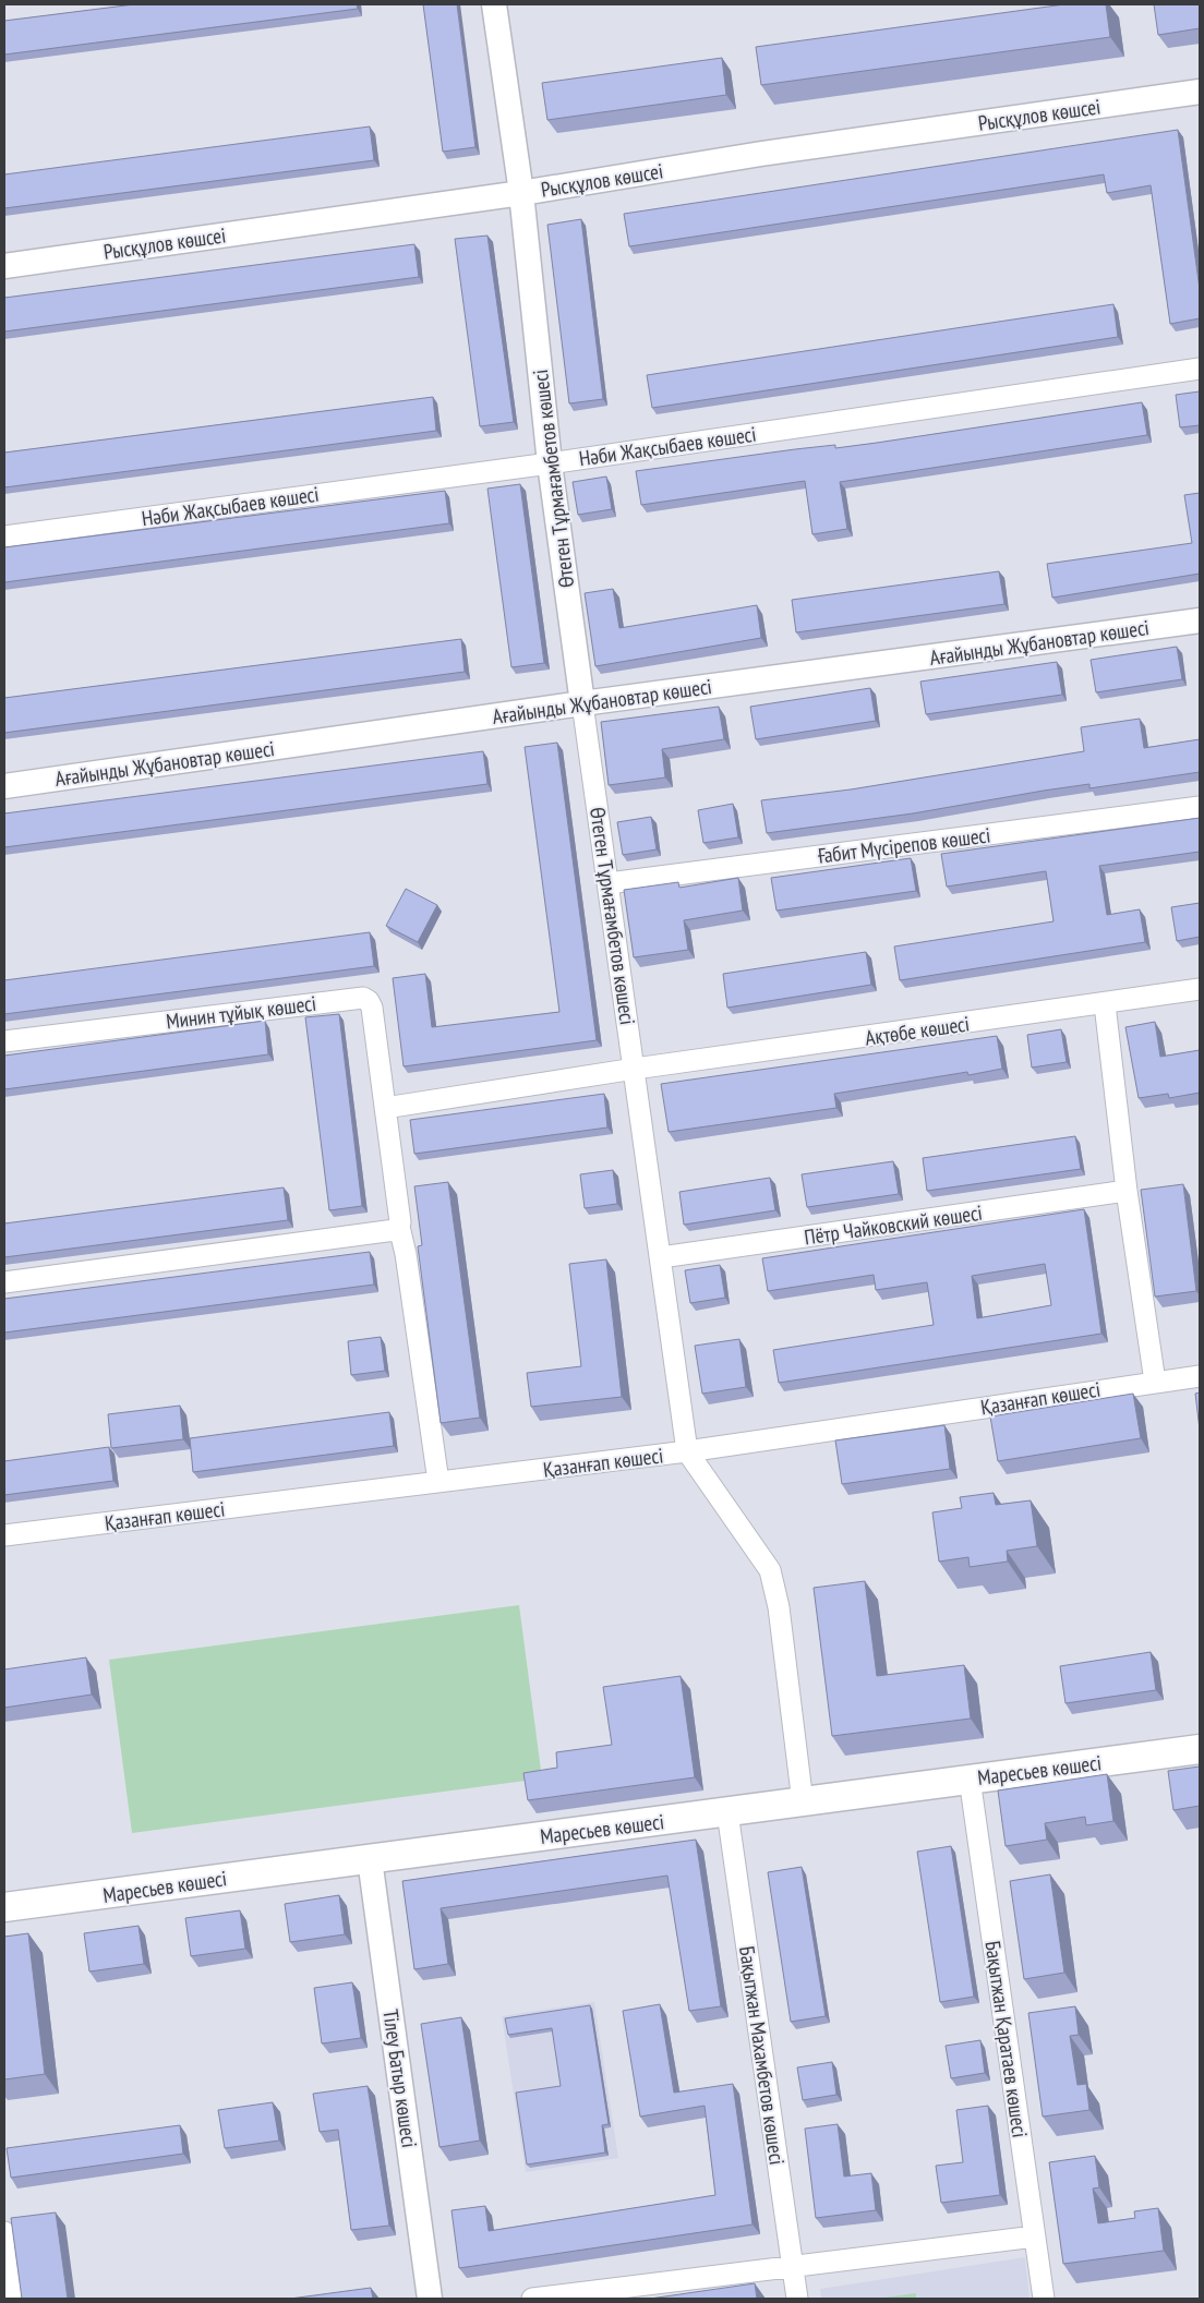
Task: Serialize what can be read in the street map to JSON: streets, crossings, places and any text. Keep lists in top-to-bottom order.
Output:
{
  "streets": {
    "main road": ["Маресьев көшесі"],
    "street": [
      "Рысқұлов көшсеі",
      "Нәби Жақсыбаев көшесі",
      "Өтеген Тұрмағамбетов көшесі",
      "Ағайынды Жұбановтар көшесі",
      "Ғабит Мүсірепов көшесі",
      "Минин тұйық көшесі",
      "Ақтөбе көшесі",
      "Пётр Чайковский көшесі",
      "Қазанғап көшесі",
      "Бақытжан Қаратаев көшесі",
      "Бақытжан Махамбетов көшесі",
      "Тілеу Батыр көшесі"
    ]
  },
  "crossings": [
    ["Рысқұлов көшсеі", "Өтеген Тұрмағамбетов көшесі"],
    ["Нәби Жақсыбаев көшесі", "Өтеген Тұрмағамбетов көшесі"],
    ["Өтеген Тұрмағамбетов көшесі", "Ағайынды Жұбановтар көшесі"],
    ["Өтеген Тұрмағамбетов көшесі", "Ғабит Мүсірепов көшесі"],
    ["Өтеген Тұрмағамбетов көшесі", "Ақтөбе көшесі"],
    ["Өтеген Тұрмағамбетов көшесі", "Пётр Чайковский көшесі"],
    ["Өтеген Тұрмағамбетов көшесі", "Қазанғап көшесі"],
    ["Өтеген Тұрмағамбетов көшесі", "Маресьев көшесі"],
    ["Минин тұйық көшесі", "Қазанғап көшесі"],
    ["Маресьев көшесі", "Бақытжан Қаратаев көшесі"],
    ["Маресьев көшесі", "Бақытжан Махамбетов көшесі"],
    ["Маресьев көшесі", "Тілеу Батыр көшесі"]
  ]
}
